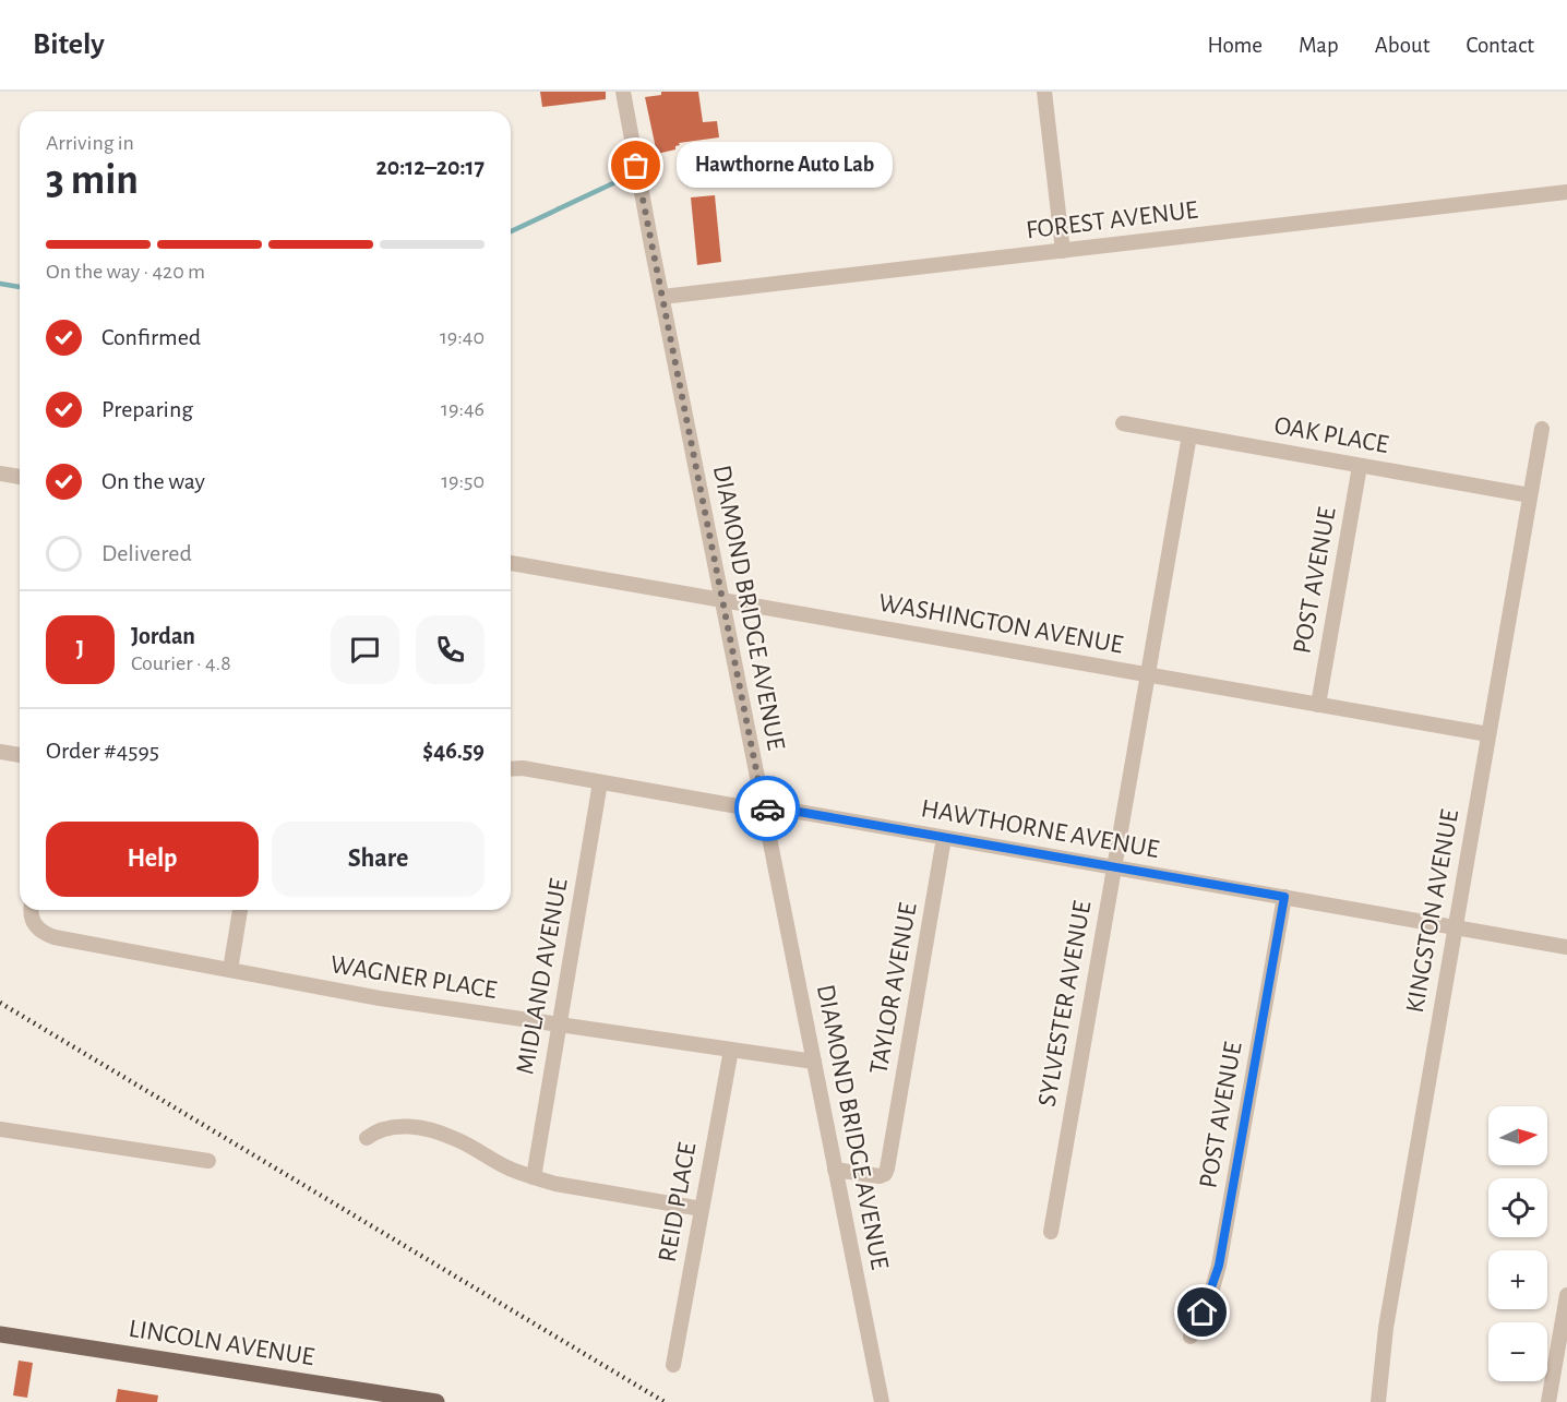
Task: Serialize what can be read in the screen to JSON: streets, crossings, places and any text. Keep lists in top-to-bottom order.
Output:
{
  "streets": {
    "main road": ["LINCOLN AVENUE"],
    "street": [
      "FOREST AVENUE",
      "OAK PLACE",
      "POST AVENUE",
      "DIAMOND BRIDGE AVENUE",
      "WASHINGTON AVENUE",
      "HAWTHORNE AVENUE",
      "KINGSTON AVENUE",
      "MIDLAND AVENUE",
      "WAGNER PLACE",
      "TAYLOR AVENUE",
      "SYLVESTER AVENUE",
      "REID PLACE"
    ]
  },
  "crossings": [
    ["FOREST AVENUE", "DIAMOND BRIDGE AVENUE"],
    ["OAK PLACE", "POST AVENUE"],
    ["OAK PLACE", "KINGSTON AVENUE"],
    ["OAK PLACE", "SYLVESTER AVENUE"],
    ["POST AVENUE", "WASHINGTON AVENUE"],
    ["POST AVENUE", "HAWTHORNE AVENUE"],
    ["DIAMOND BRIDGE AVENUE", "WASHINGTON AVENUE"],
    ["DIAMOND BRIDGE AVENUE", "HAWTHORNE AVENUE"],
    ["DIAMOND BRIDGE AVENUE", "WAGNER PLACE"],
    ["DIAMOND BRIDGE AVENUE", "TAYLOR AVENUE"],
    ["WASHINGTON AVENUE", "KINGSTON AVENUE"],
    ["WASHINGTON AVENUE", "SYLVESTER AVENUE"],
    ["HAWTHORNE AVENUE", "KINGSTON AVENUE"],
    ["HAWTHORNE AVENUE", "MIDLAND AVENUE"],
    ["HAWTHORNE AVENUE", "TAYLOR AVENUE"],
    ["HAWTHORNE AVENUE", "SYLVESTER AVENUE"],
    ["MIDLAND AVENUE", "WAGNER PLACE"],
    ["WAGNER PLACE", "REID PLACE"]
  ],
  "places": ["Hawthorne Auto Lab"],
  "north": "right",
  "page": {
    "header": "Bitely",
    "nav": [
      "Home",
      "Map",
      "About",
      "Contact"
    ],
    "heading": ["3 min", "Arriving in", "20:12–20:17"],
    "panel": [
      "Jordan",
      "Courier · 4.8",
      "Order #4595",
      "$46.59"
    ],
    "bubble": "Hawthorne Auto Lab",
    "bar": "On the way · 420 m",
    "list": [
      ["Confirmed", "19:40"],
      ["Preparing", "19:46"],
      ["On the way", "19:50"],
      "Delivered"
    ],
    "round": "J",
    "buttons": ["Help", "Share"],
    "map_buttons": ["+", "−"]
  }
}
